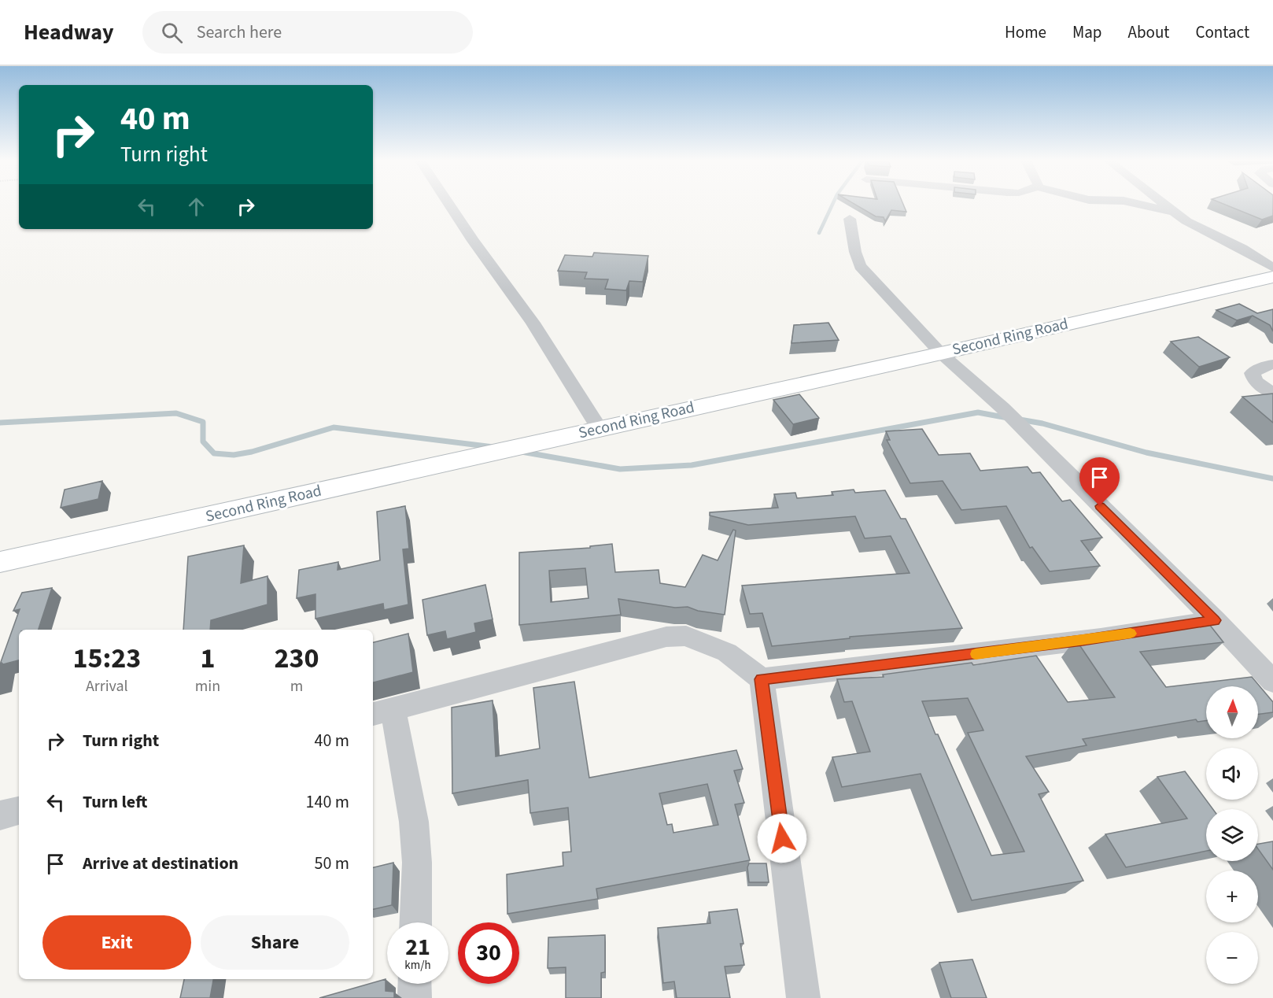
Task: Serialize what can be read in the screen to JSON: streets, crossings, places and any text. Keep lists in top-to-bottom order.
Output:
{
  "streets": {
    "main road": ["Second Ring Road"]
  },
  "north": "top",
  "page": {
    "header": "Headway",
    "search": "Search here",
    "nav": [
      "Home",
      "Map",
      "About",
      "Contact"
    ],
    "turn": ["40 m", "Turn right"],
    "eta": [
      "15:23",
      "Arrival",
      "1",
      "min",
      "230",
      "m"
    ],
    "map_buttons": ["+", "−"],
    "list": [
      {
        "name": "Turn right",
        "value": "40 m"
      },
      {
        "name": "Turn left",
        "value": "140 m"
      },
      {
        "name": "Arrive at destination",
        "value": "50 m"
      }
    ],
    "buttons": ["Exit", "Share"],
    "speed": "21 km/h",
    "limit": "30"
  }
}
